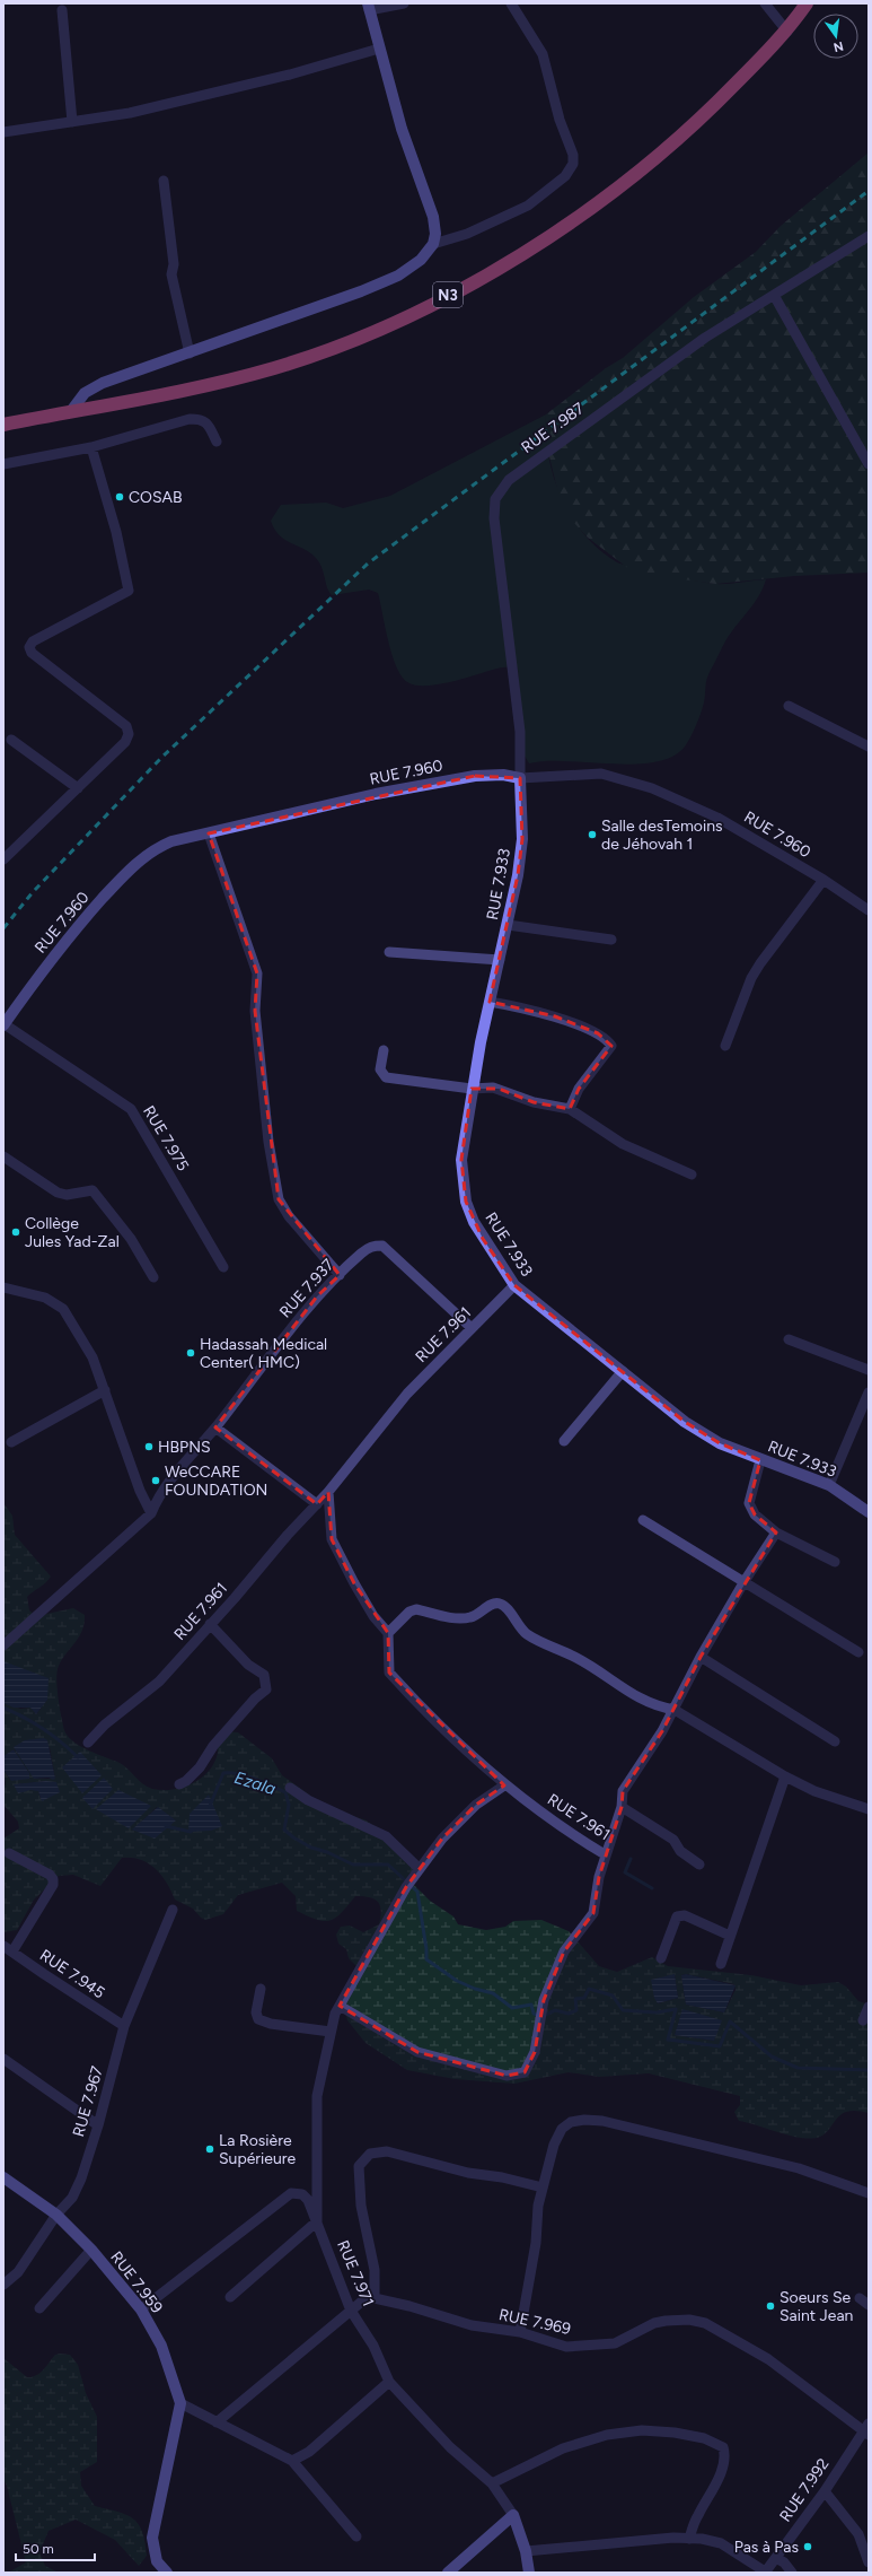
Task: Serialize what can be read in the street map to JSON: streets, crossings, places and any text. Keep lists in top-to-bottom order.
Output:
{
  "streets": {
    "highway": ["N3"],
    "street": [
      "RUE 7.987",
      "RUE 7.960",
      "RUE 7.933",
      "RUE 7.975",
      "RUE 7.937",
      "RUE 7.961",
      "RUE 7.945",
      "RUE 7.967",
      "RUE 7.971",
      "RUE 7.959",
      "RUE 7.969",
      "RUE 7.992"
    ]
  },
  "crossings": [
    ["RUE 7.987", "RUE 7.960"],
    ["RUE 7.987", "RUE 7.933"],
    ["RUE 7.960", "RUE 7.933"],
    ["RUE 7.960", "RUE 7.975"],
    ["RUE 7.933", "RUE 7.961"],
    ["RUE 7.937", "RUE 7.961"],
    ["RUE 7.945", "RUE 7.967"],
    ["RUE 7.967", "RUE 7.959"],
    ["RUE 7.971", "RUE 7.959"],
    ["RUE 7.969", "RUE 7.992"]
  ],
  "water": ["Ezala"],
  "places": [
    "COSAB",
    "Salle desTemoins de Jéhovah 1",
    "Collège Jules Yad-Zal",
    "Hadassah Medical Center( HMC)",
    "HBPNS",
    "WeCCARE FOUNDATION",
    "La Rosière Supérieure",
    "Soeurs Se Saint Jean",
    "Pas à Pas"
  ],
  "scale_bar": "50 m",
  "north": "bottom"
}
